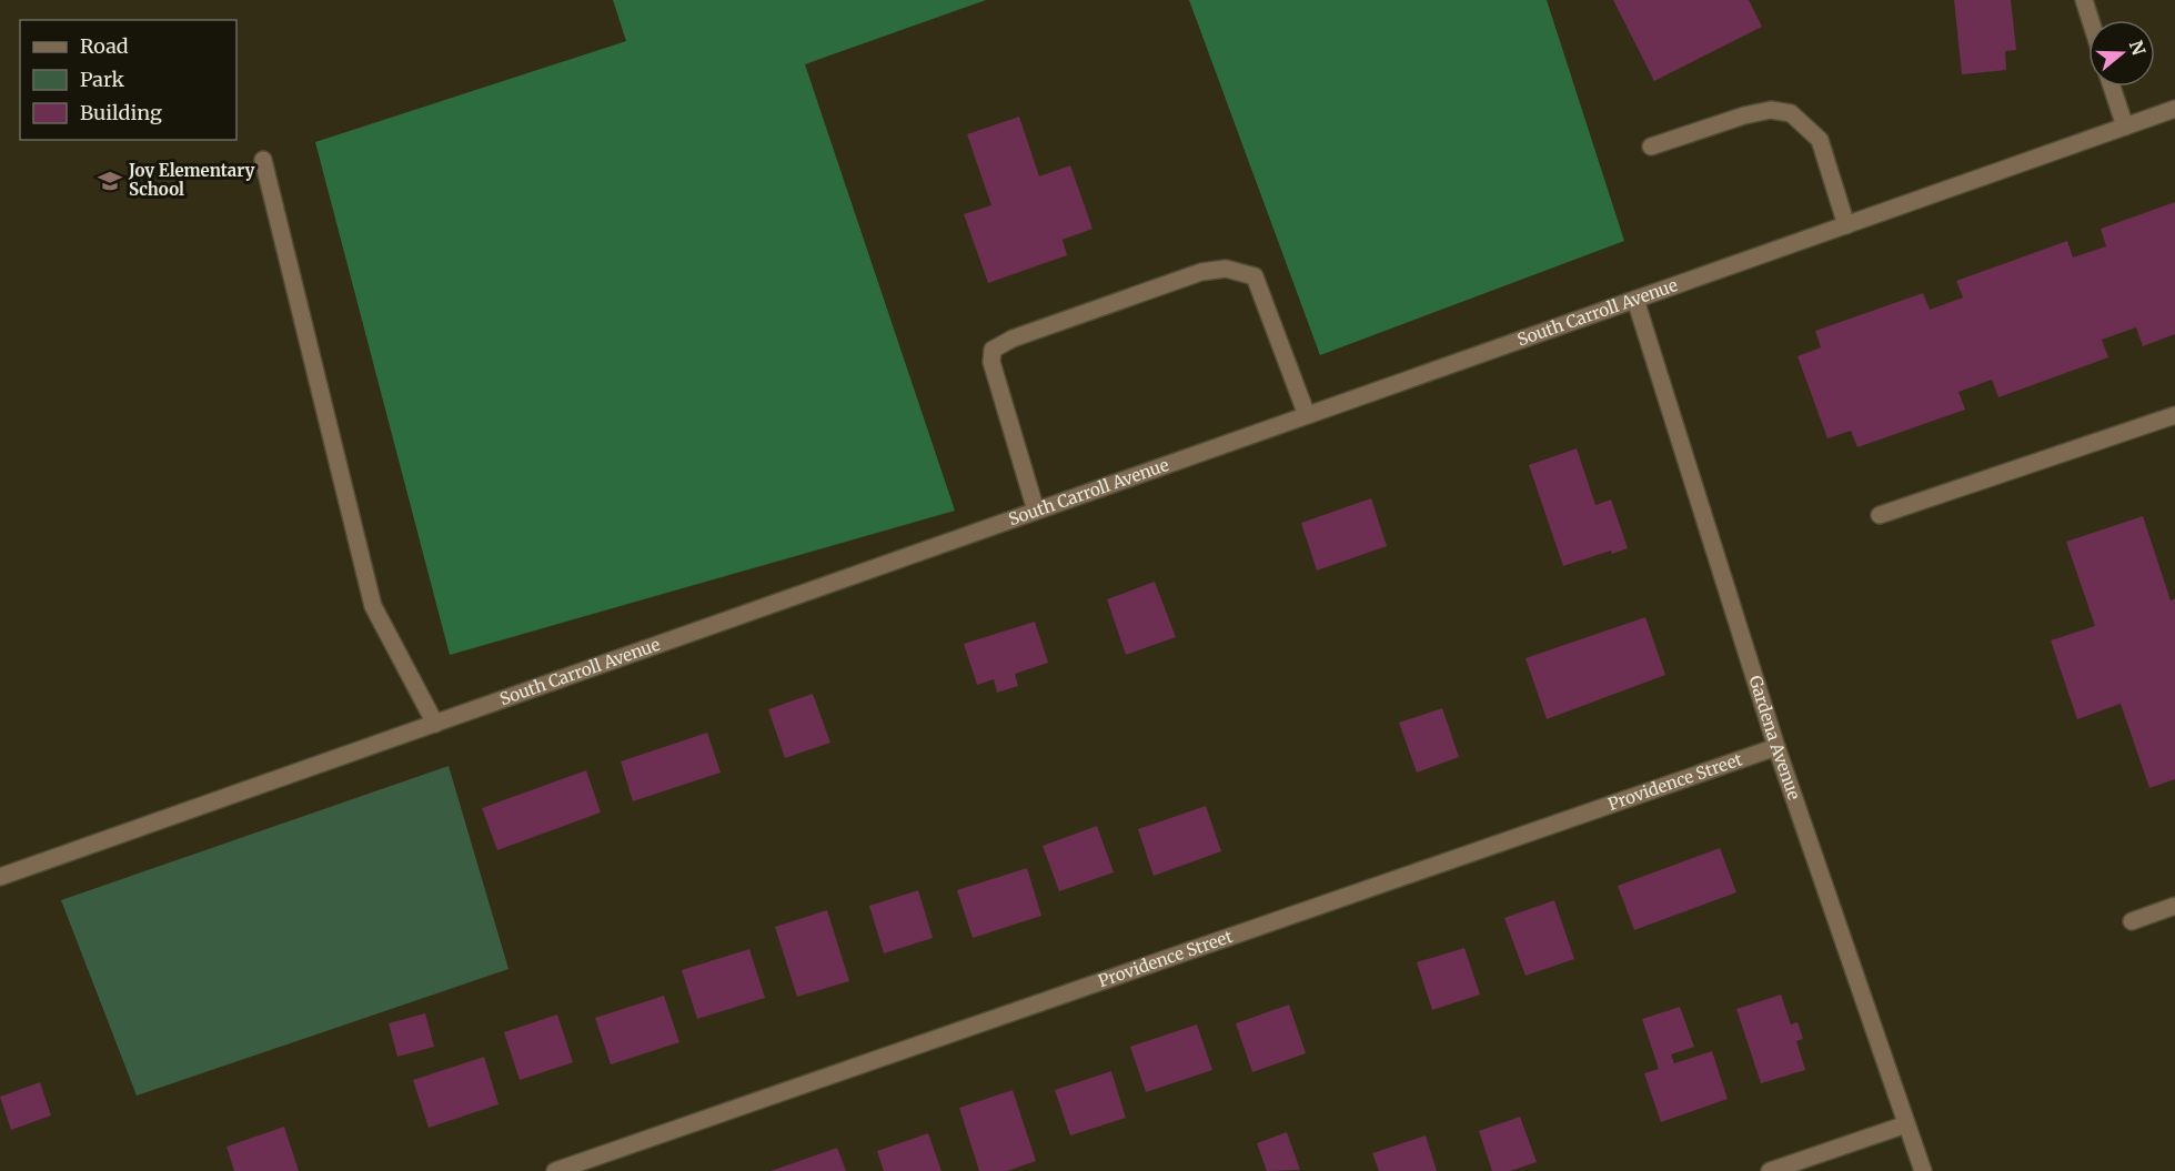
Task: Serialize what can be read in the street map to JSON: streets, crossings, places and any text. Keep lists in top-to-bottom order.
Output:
{
  "streets": {
    "street": ["South Carroll Avenue", "Gardena Avenue", "Providence Street"]
  },
  "crossings": [
    ["South Carroll Avenue", "Gardena Avenue"],
    ["Gardena Avenue", "Providence Street"]
  ],
  "places": {
    "school or university": ["Joy Elementary School"]
  },
  "legend": ["Road", "Park", "Building"],
  "north": "right"
}
